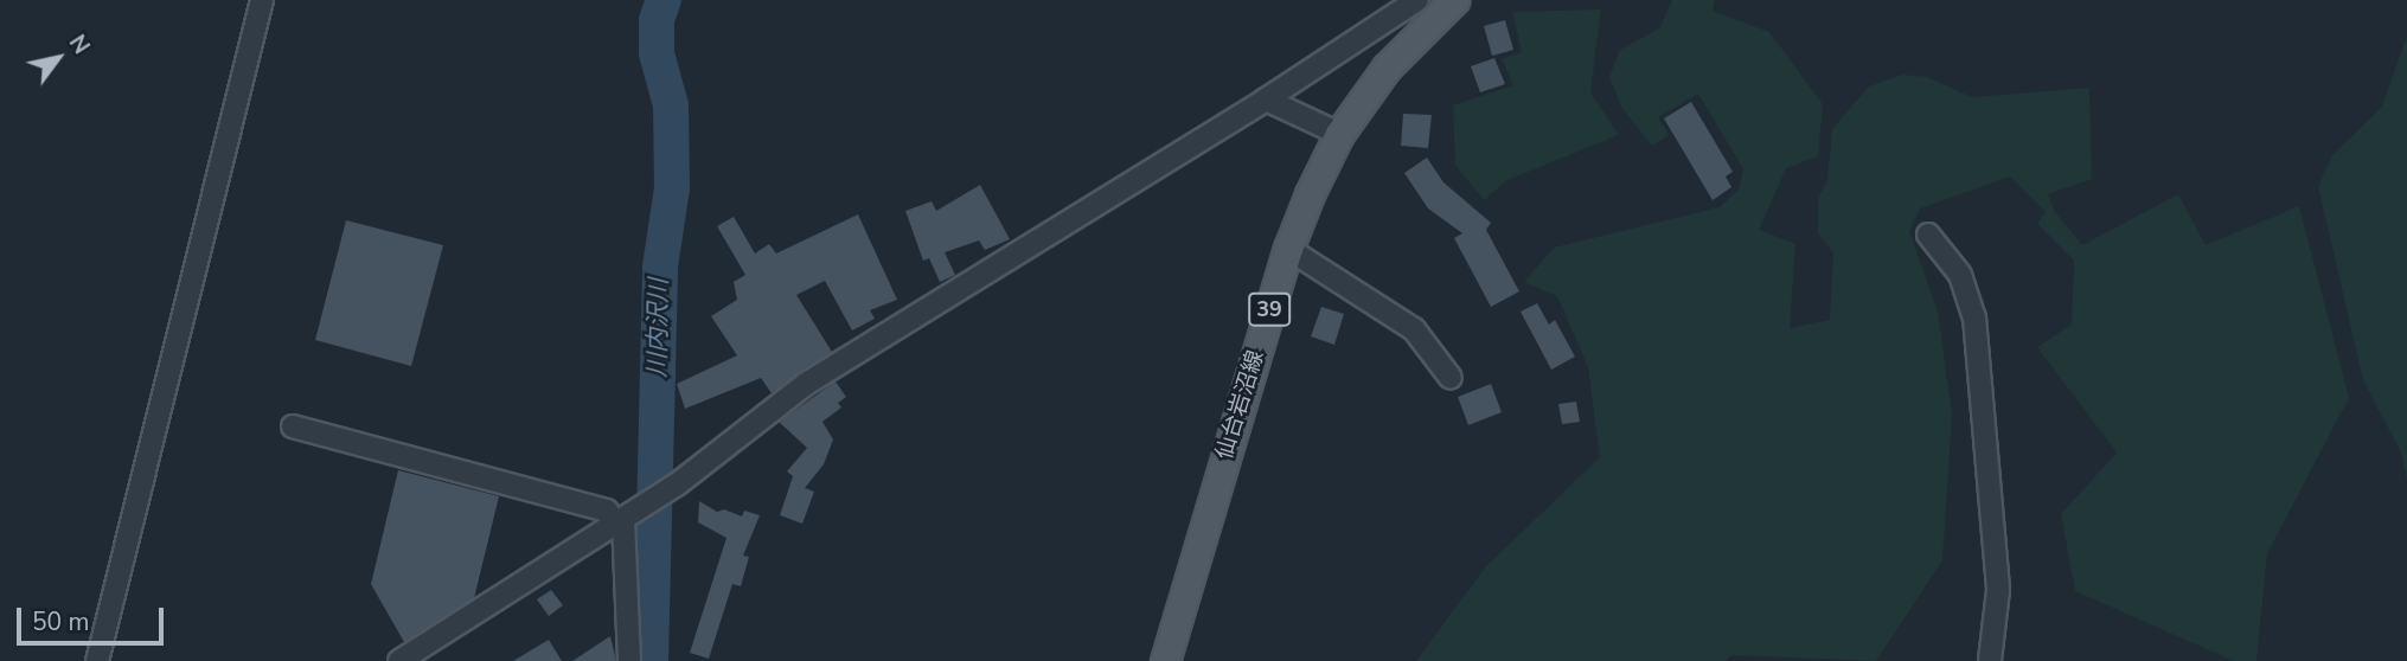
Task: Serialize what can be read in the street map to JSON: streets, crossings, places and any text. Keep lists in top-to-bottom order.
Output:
{
  "streets": {
    "main road": ["39", "仙台岩沼線"]
  },
  "water": ["川内沢川"],
  "scale_bar": "50 m",
  "north": "top right"
}
